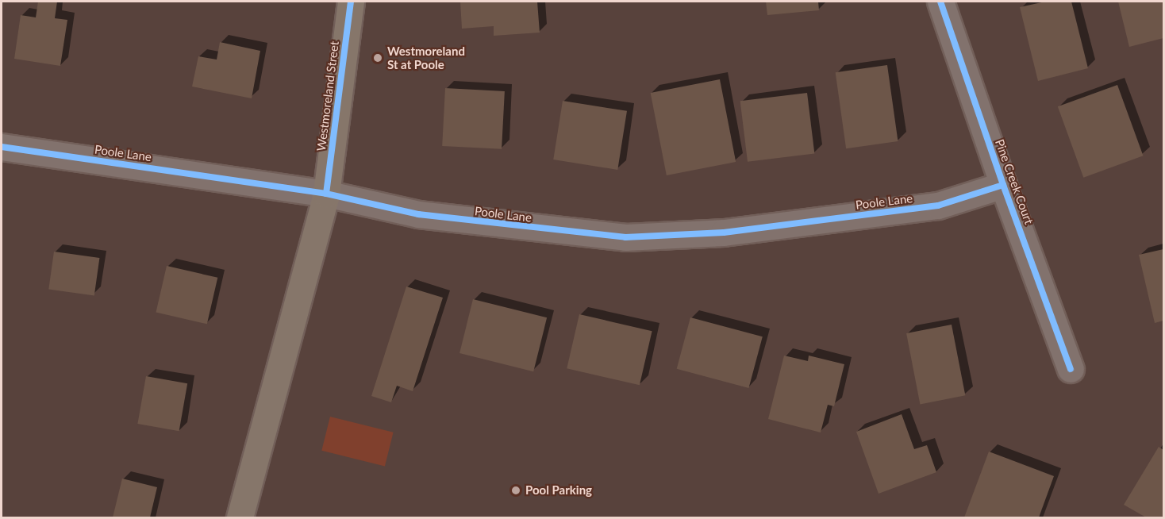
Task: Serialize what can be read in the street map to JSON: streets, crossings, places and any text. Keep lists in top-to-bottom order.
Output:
{
  "streets": {
    "main road": ["Westmoreland Street"],
    "street": ["Poole Lane", "Pine Creek Court"]
  },
  "crossings": [
    ["Westmoreland Street", "Poole Lane"],
    ["Poole Lane", "Pine Creek Court"]
  ],
  "places": ["Westmoreland St at Poole", "Pool Parking"]
}
